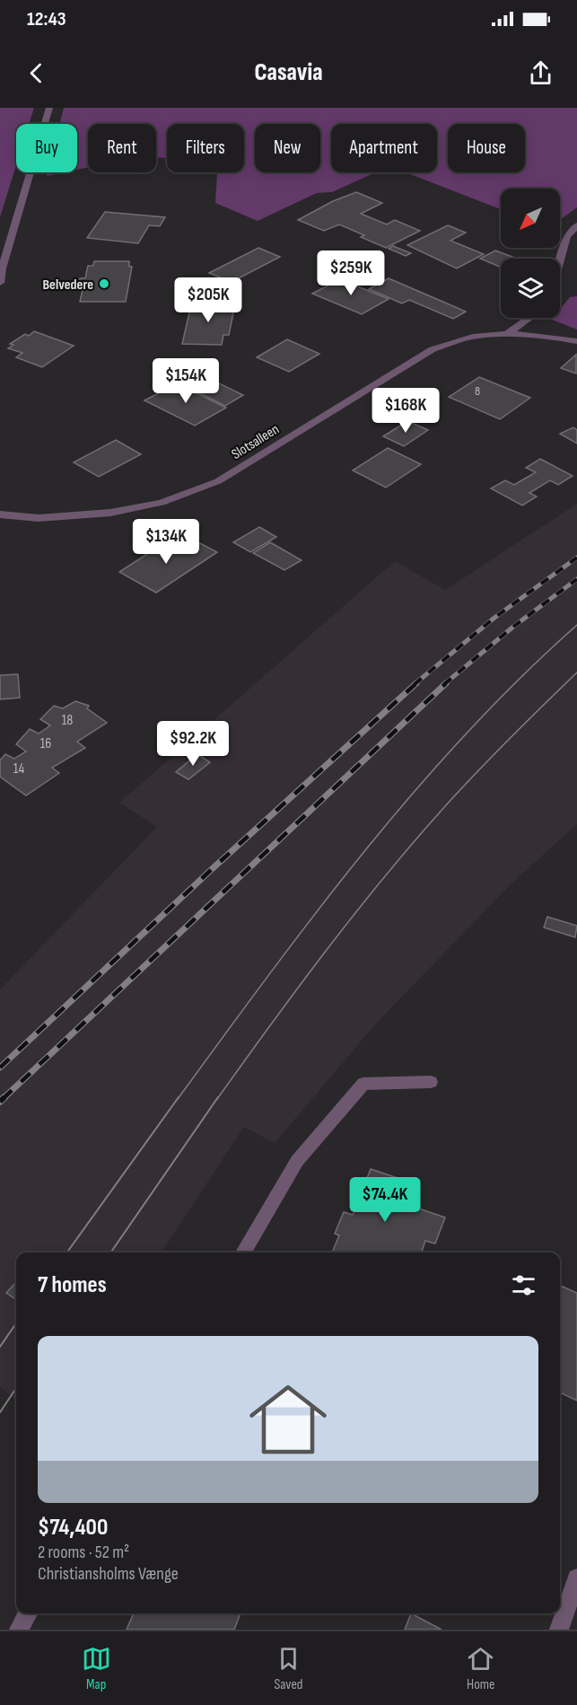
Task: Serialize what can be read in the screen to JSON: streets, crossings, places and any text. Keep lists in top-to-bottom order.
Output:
{
  "streets": {
    "street": ["Slotsalleen"]
  },
  "places": ["Belvedere"],
  "house_numbers": [
    "8",
    "18",
    "16",
    "14"
  ],
  "north": "bottom left",
  "page": {
    "status": "12:43",
    "header": "Casavia",
    "chip": [
      "Buy",
      "Rent",
      "Filters",
      "New",
      "Apartment",
      "House"
    ],
    "price": [
      "$259K",
      "$205K",
      "$154K",
      "$168K",
      "$134K",
      "$92.2K",
      "$74.4K"
    ],
    "heading": "7 homes",
    "list": [
      {
        "name": "$74,400",
        "note": "2 rooms · 52 m² · Christiansholms Vænge"
      }
    ],
    "tabs": ["Map", "Saved", "Home"]
  }
}
